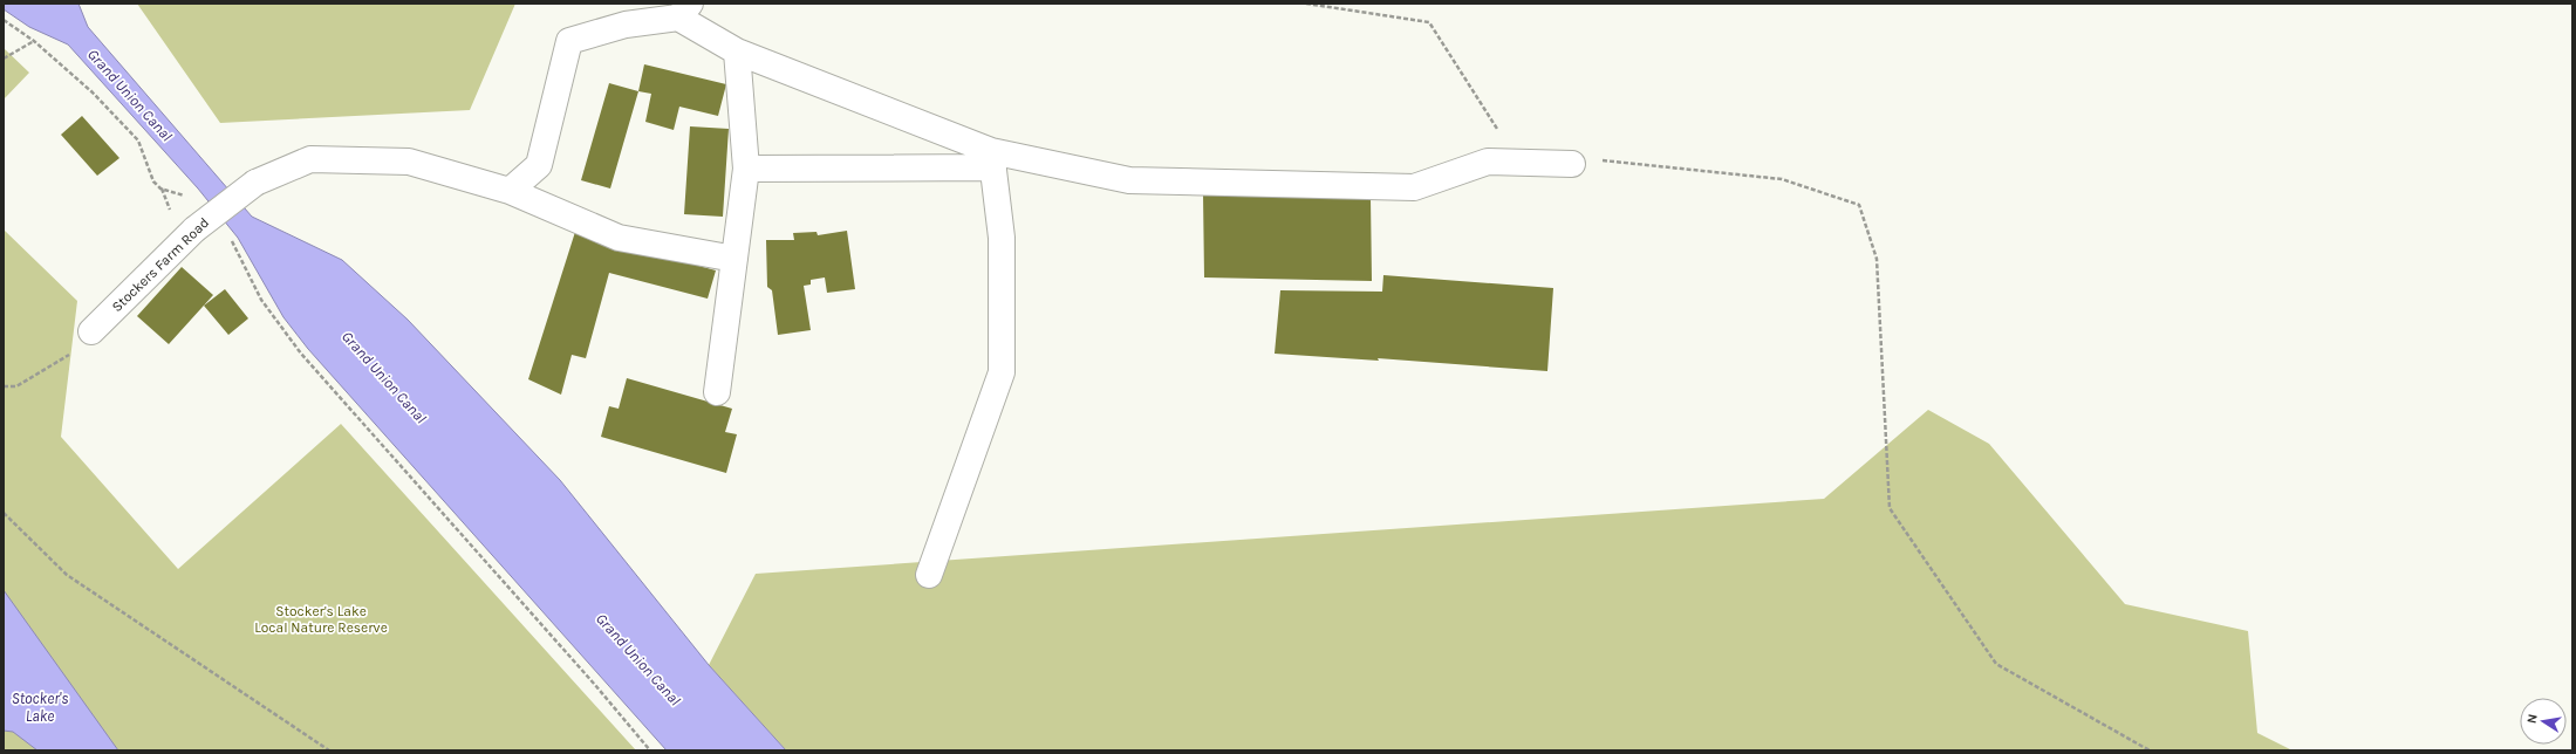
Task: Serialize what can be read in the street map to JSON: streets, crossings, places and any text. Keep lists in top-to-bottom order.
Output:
{
  "streets": {
    "street": ["Stockers Farm Road"]
  },
  "water": ["Grand Union Canal", "Stocker's Lake"],
  "parks": ["Stocker's Lake Local Nature Reserve"],
  "north": "left"
}
